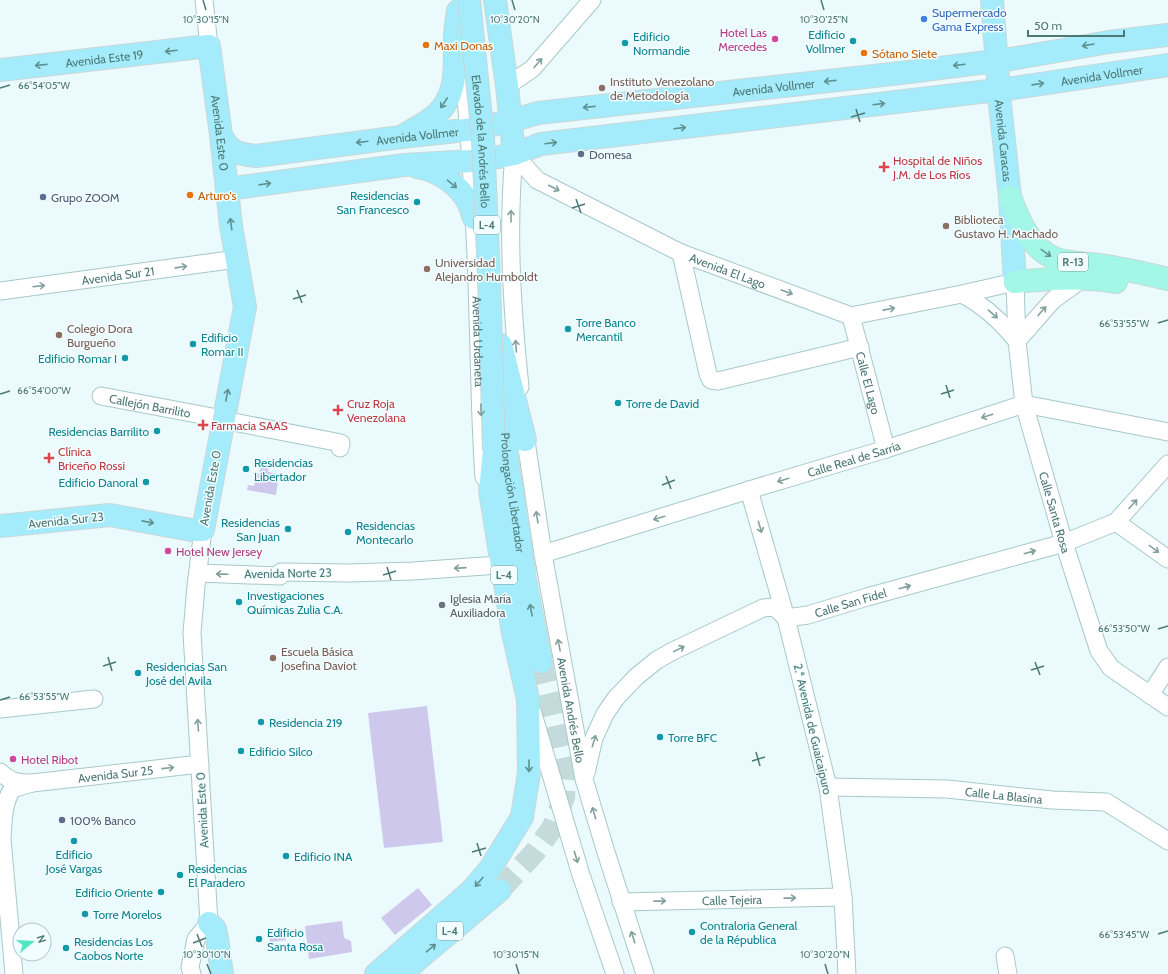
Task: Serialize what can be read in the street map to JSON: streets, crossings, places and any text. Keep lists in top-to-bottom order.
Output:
{
  "streets": {
    "highway": ["R-13"],
    "main road": [
      "Avenida Este 19",
      "Avenida Vollmer",
      "Avenida Este 0",
      "Elevado de la Andrés Bello",
      "Avenida Caracas",
      "L-4",
      "Prolongación Libertador",
      "Avenida Sur 23"
    ],
    "street": [
      "Avenida El Lago",
      "Avenida Sur 21",
      "Avenida Urdaneta",
      "Calle El Lago",
      "Callejón Barrilito",
      "Calle Real de Sarría",
      "Calle Santa Rosa",
      "Avenida Norte 23",
      "Calle San Fidel",
      "Avenida Andrés Bello",
      "2.ª Avenida de Guaicaipuro",
      "Avenida Sur 25",
      "Calle La Blasina",
      "Calle Tejeira"
    ]
  },
  "crossings": [
    ["Avenida Este 19", "Avenida Este 0"],
    ["Avenida Vollmer", "Avenida Este 0"],
    ["Avenida Vollmer", "Avenida Caracas"],
    ["Avenida Vollmer", "Avenida El Lago"],
    ["Avenida Vollmer", "Avenida Urdaneta"],
    ["Avenida Este 0", "Avenida Sur 21"],
    ["Avenida Este 0", "Callejón Barrilito"],
    ["Avenida Este 0", "Avenida Sur 23"],
    ["Avenida Este 0", "Avenida Norte 23"],
    ["Avenida Este 0", "Avenida Sur 25"],
    ["Elevado de la Andrés Bello", "L-4"],
    ["Elevado de la Andrés Bello", "Avenida Urdaneta"],
    ["Elevado de la Andrés Bello", "Prolongación Libertador"],
    ["Avenida Caracas", "R-13"],
    ["Avenida Caracas", "Calle Santa Rosa"],
    ["L-4", "Avenida Urdaneta"],
    ["L-4", "Prolongación Libertador"],
    ["L-4", "Avenida Andrés Bello"],
    ["R-13", "Calle Santa Rosa"],
    ["Avenida El Lago", "Calle El Lago"],
    ["Avenida Urdaneta", "Avenida Norte 23"],
    ["Calle El Lago", "Calle Real de Sarría"],
    ["Calle Real de Sarría", "Calle Santa Rosa"],
    ["Calle Real de Sarría", "Avenida Andrés Bello"],
    ["Calle Real de Sarría", "2.ª Avenida de Guaicaipuro"],
    ["Calle Santa Rosa", "Calle San Fidel"],
    ["Calle San Fidel", "2.ª Avenida de Guaicaipuro"],
    ["Avenida Andrés Bello", "Calle Tejeira"],
    ["2.ª Avenida de Guaicaipuro", "Calle La Blasina"],
    ["2.ª Avenida de Guaicaipuro", "Calle Tejeira"]
  ],
  "one_way": [
    "Avenida Este 19",
    "Avenida Este 0",
    "Avenida El Lago",
    "Avenida Sur 21",
    "Calle Real de Sarría",
    "Avenida Sur 23",
    "Avenida Norte 23",
    "Calle San Fidel",
    "Calle Tejeira"
  ],
  "places": {
    "other": [
      "Supermercado Gama Express",
      "Hotel Las Mercedes",
      "Edificio Vollmer",
      "Edificio Normandie",
      "Maxi Donas",
      "Sótano Siete",
      "Instituto Venezolano de Metodología",
      "Domesa",
      "Arturo's",
      "Grupo ZOOM",
      "Residencias San Francesco",
      "Biblioteca Gustavo H. Machado",
      "Universidad Alejandro Humboldt",
      "Torre Banco Mercantil",
      "Colegio Dora Burgueño",
      "Edificio Romar II",
      "Edificio Romar I",
      "Torre de David",
      "Residencias Barrilito",
      "Residencias Libertador",
      "Edificio Danoral",
      "Residencias San Juan",
      "Residencias Montecarlo",
      "Hotel New Jersey",
      "Investigaciones Químicas Zulia C.A.",
      "Iglesia María Auxiliadora",
      "Escuela Básica Josefina Daviot",
      "Residencias San José del Avila",
      "Residencia 219",
      "Torre BFC",
      "Edificio Silco",
      "Hotel Ribot",
      "100% Banco",
      "Edificio José Vargas",
      "Edificio INA",
      "Residencias El Paradero",
      "Edificio Oriente",
      "Torre Morelos",
      "Contraloria General de la Républica",
      "Edificio Santa Rosa",
      "Residencias Los Caobos Norte"
    ],
    "health": [
      "Hospital de Niños J.M. de Los Ríos",
      "Cruz Roja Venezolana",
      "Farmacia SAAS",
      "Clínica Briceño Rossi"
    ]
  },
  "scale_bar": "50 m",
  "north": "right",
  "coordinates": [
    "10°30'15\"N",
    "10°30'20\"N",
    "10°30'25\"N",
    "66°54'05\"W",
    "66°53'55\"W",
    "66°54'00\"W",
    "66°53'50\"W",
    "66°53'45\"W",
    "10°30'10\"N"
  ]
}
